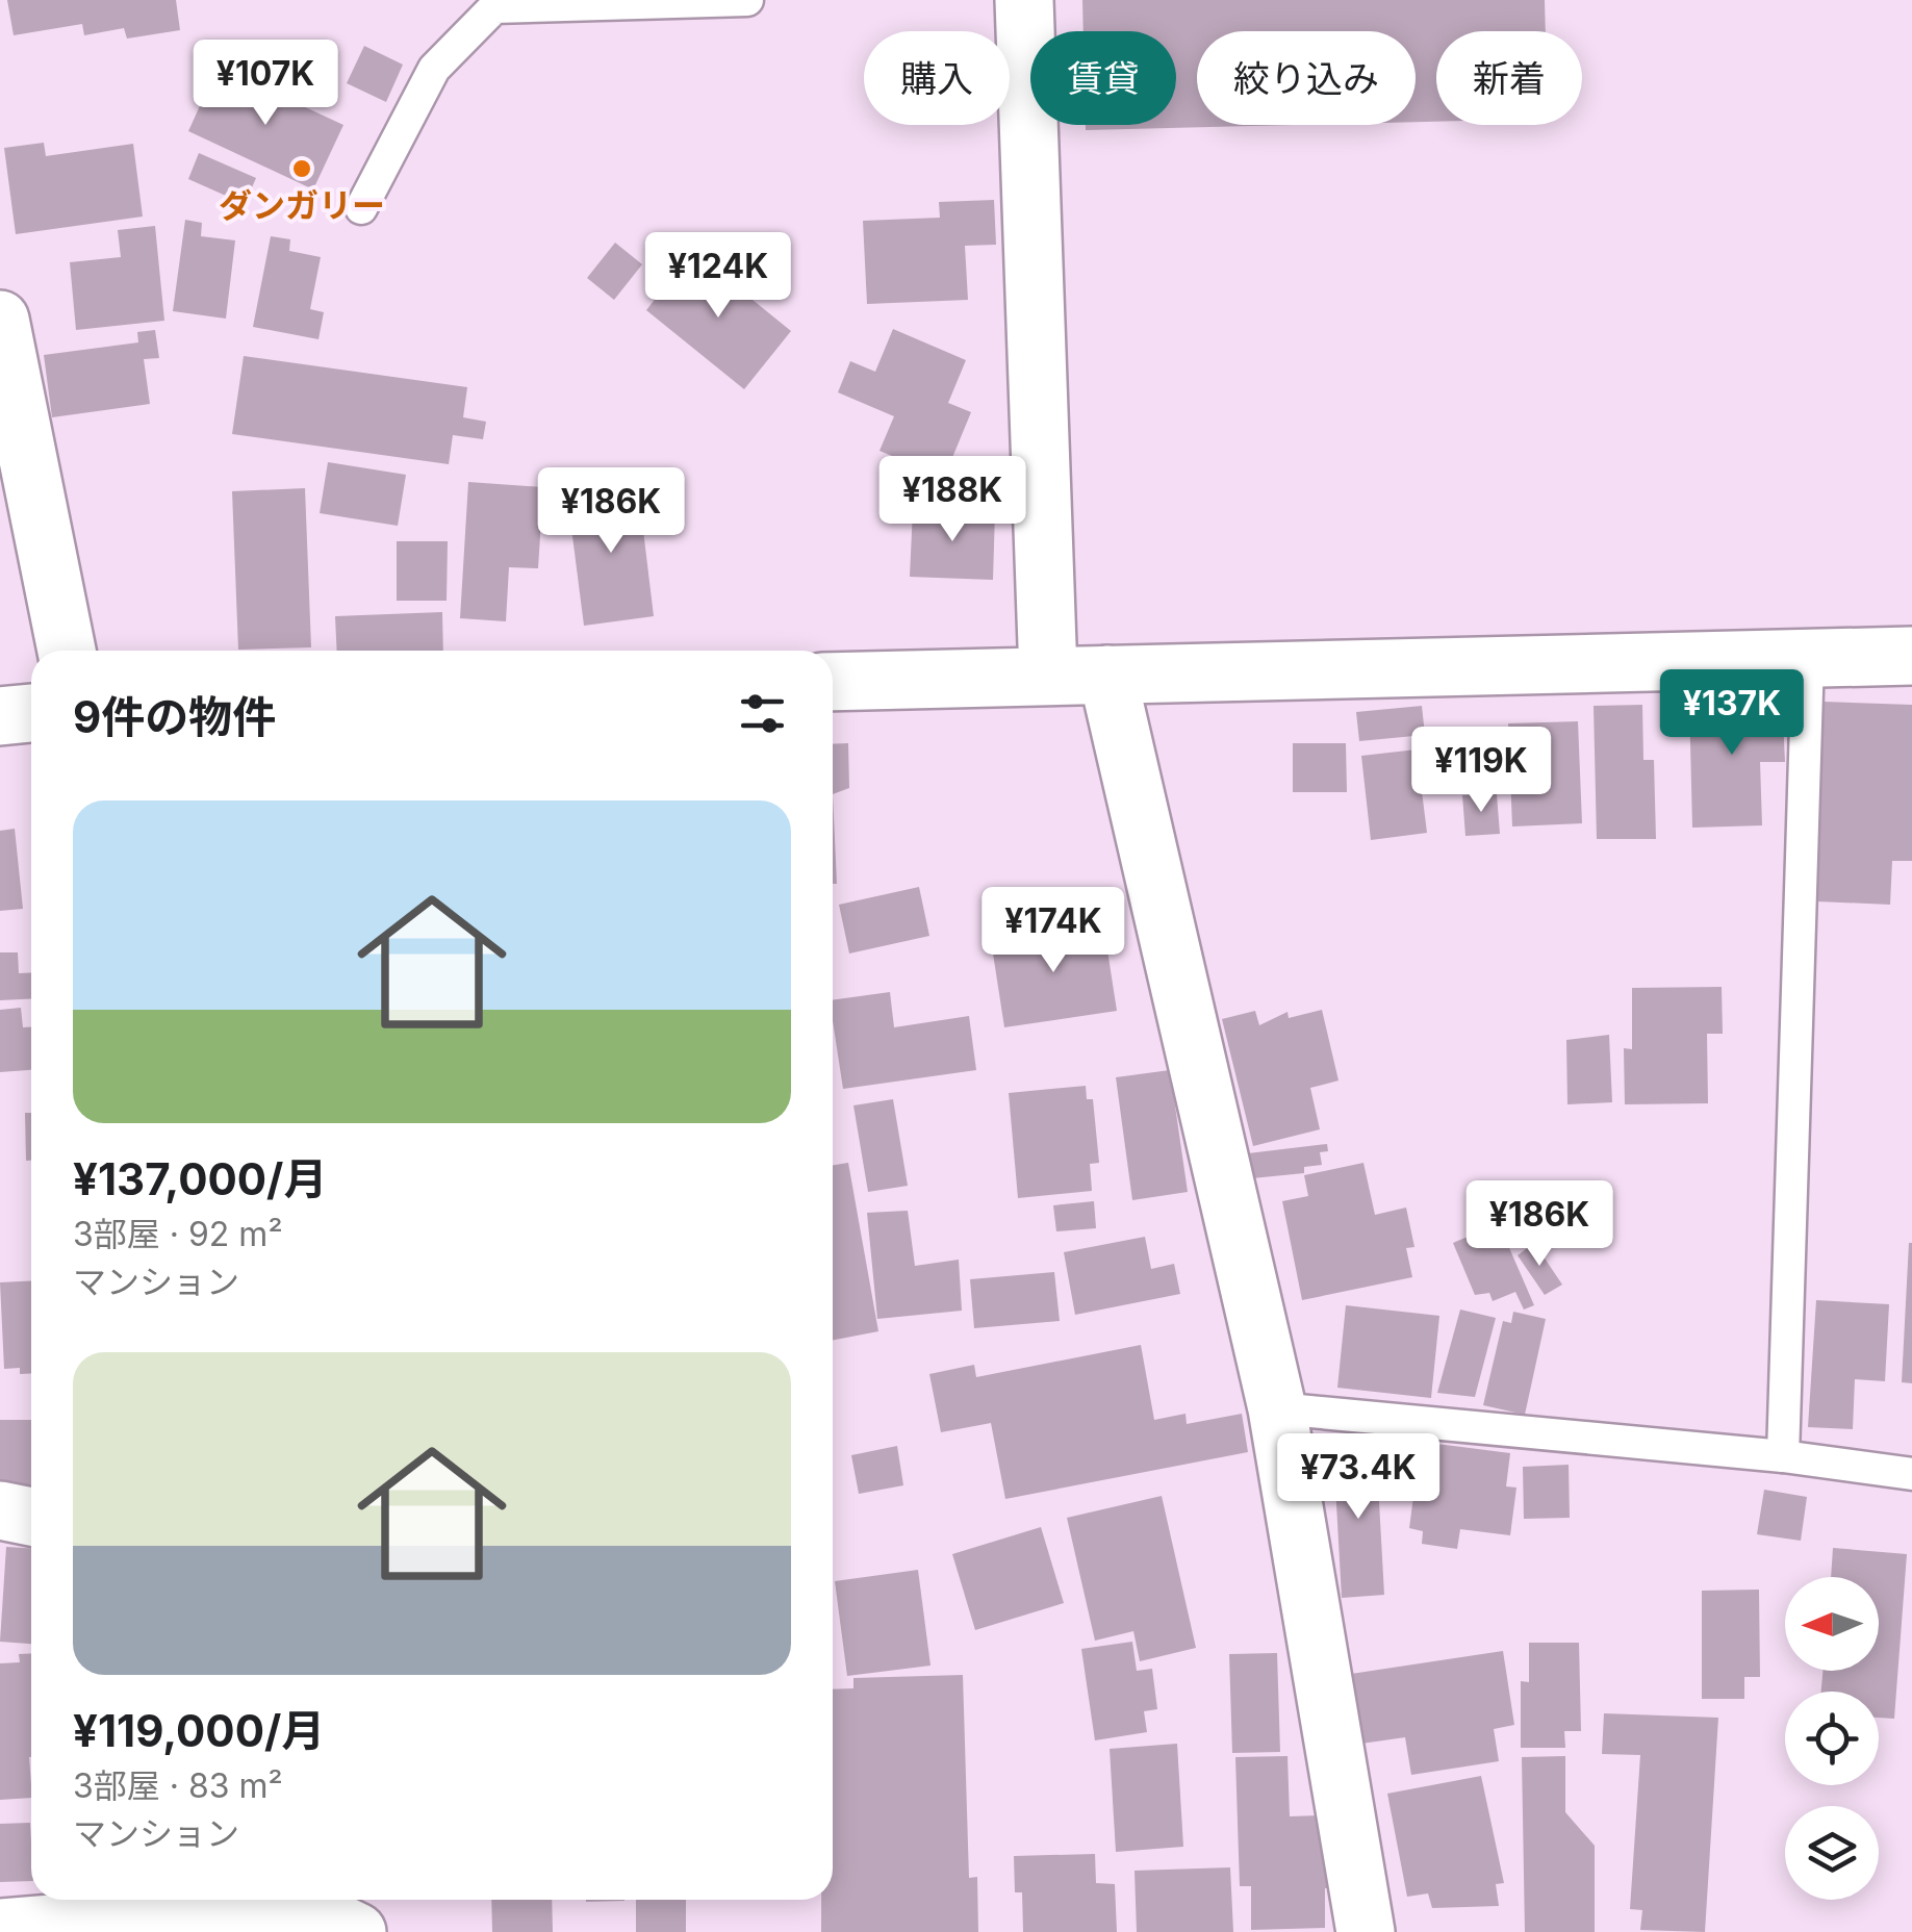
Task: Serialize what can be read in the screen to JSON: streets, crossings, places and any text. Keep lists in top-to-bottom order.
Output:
{
  "places": ["ダンガリー"],
  "north": "left",
  "page": {
    "chip": [
      "購入",
      "賃貸",
      "絞り込み",
      "新着"
    ],
    "price": [
      "¥107K",
      "¥124K",
      "¥188K",
      "¥186K",
      "¥137K",
      "¥119K",
      "¥174K",
      "¥186K",
      "¥73.4K"
    ],
    "heading": "9件の物件",
    "list": [
      {
        "name": "¥137,000/月",
        "note": "3部屋 · 92 m² · マンション"
      },
      {
        "name": "¥119,000/月",
        "note": "3部屋 · 83 m² · マンション"
      }
    ]
  }
}
